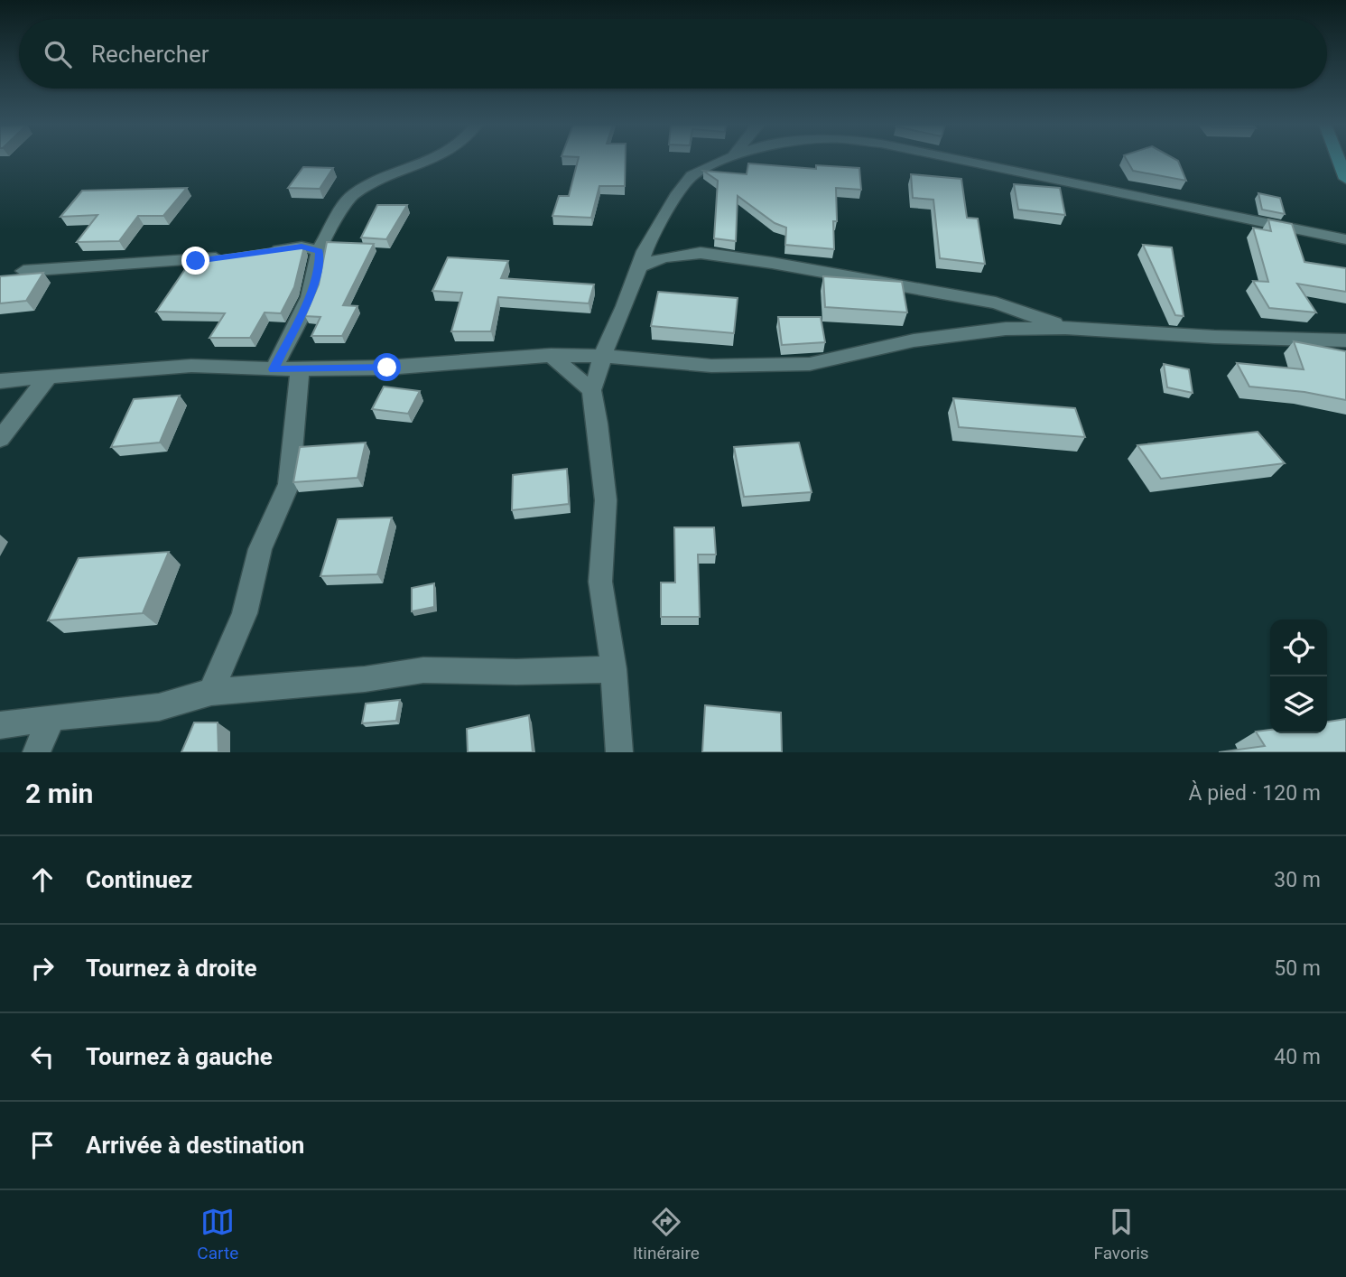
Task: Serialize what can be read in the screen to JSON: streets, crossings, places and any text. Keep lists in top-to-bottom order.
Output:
{
  "page": {
    "search": "Rechercher",
    "heading": ["2 min", "À pied · 120 m"],
    "list": [
      ["Continuez", "30 m"],
      ["Tournez à droite", "50 m"],
      ["Tournez à gauche", "40 m"],
      "Arrivée à destination"
    ],
    "nav": ["Carte", "Itinéraire", "Favoris"]
  }
}
